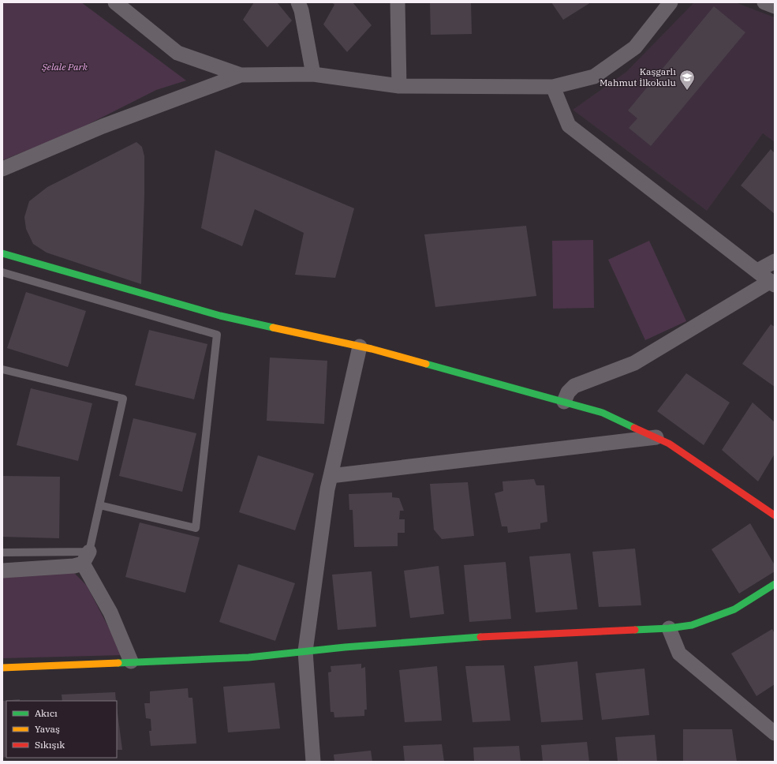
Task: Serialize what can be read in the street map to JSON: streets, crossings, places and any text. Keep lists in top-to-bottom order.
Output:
{
  "parks": ["Şelale Park"],
  "places": {
    "school or university": ["Kaşgarlı Mahmut İlkokulu"]
  },
  "legend": ["Akıcı", "Yavaş", "Sıkışık"]
}
